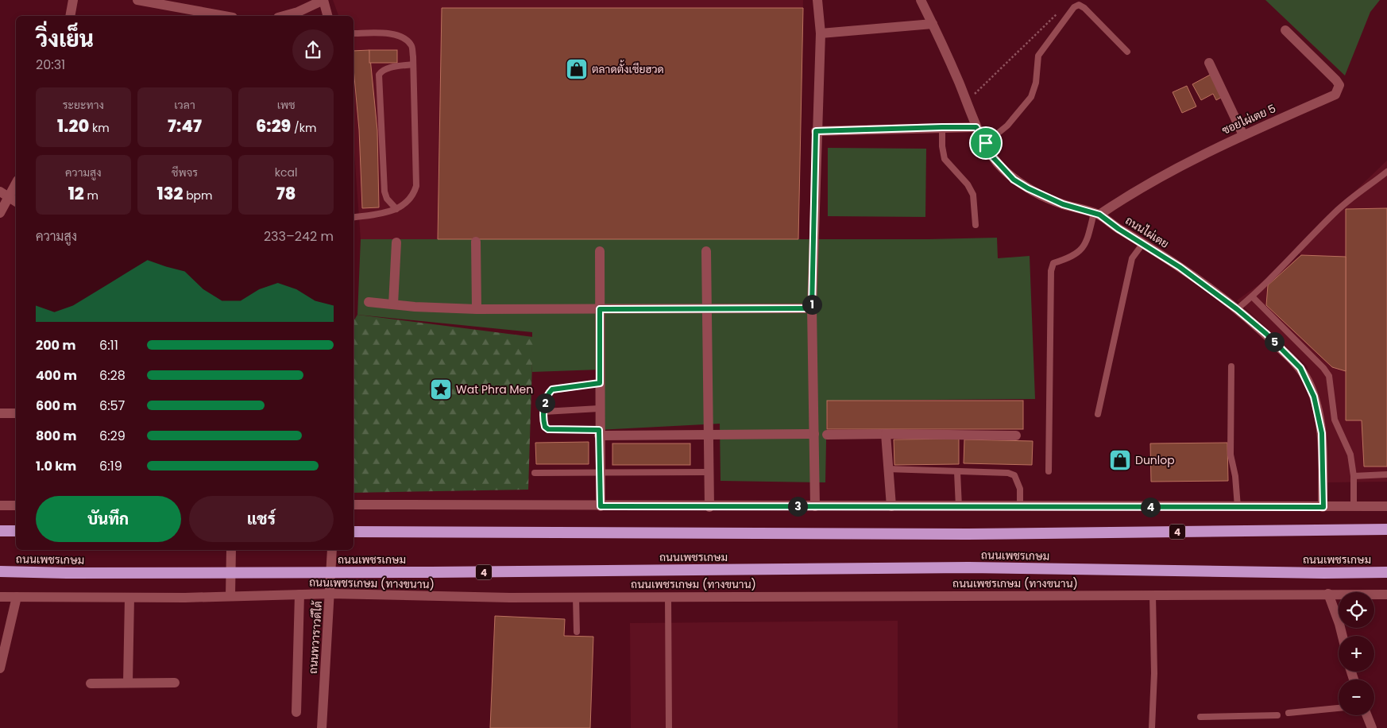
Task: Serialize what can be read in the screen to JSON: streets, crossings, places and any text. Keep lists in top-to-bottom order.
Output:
{
  "streets": {
    "highway": ["4", "ถนนเพชรเกษม"],
    "street": [
      "ซอยไผ่เตย 5",
      "ถนนไผ่เตย",
      "ถนนเพชรเกษม (ทางขนาน)",
      "ถนนทวาราวดีใต้"
    ]
  },
  "crossings": [
    ["ซอยไผ่เตย 5", "ถนนไผ่เตย"],
    ["ถนนเพชรเกษม (ทางขนาน)", "ถนนทวาราวดีใต้"]
  ],
  "places": {
    "shop": ["ตลาดตั้งเซียฮวด", "Dunlop"],
    "place": ["Wat Phra Men"]
  },
  "page": {
    "heading": ["วิ่งเย็น", "20:31"],
    "stats": [
      ["ระยะทาง", "1.20 km"],
      ["เวลา", "7:47"],
      ["เพซ", "6:29 /km"],
      ["ความสูง", "12 m"],
      ["ชีพจร", "132 bpm"],
      ["kcal", "78"]
    ],
    "chart": ["ความสูง", "233–242 m"],
    "pins": [
      "1",
      "5",
      "2",
      "3",
      "4"
    ],
    "list": [
      {
        "name": "200 m",
        "note": "6:11"
      },
      {
        "name": "400 m",
        "note": "6:28"
      },
      {
        "name": "600 m",
        "note": "6:57"
      },
      {
        "name": "800 m",
        "note": "6:29"
      },
      {
        "name": "1.0 km",
        "note": "6:19"
      }
    ],
    "buttons": ["บันทึก", "แชร์"],
    "map_buttons": ["+", "−"]
  }
}
